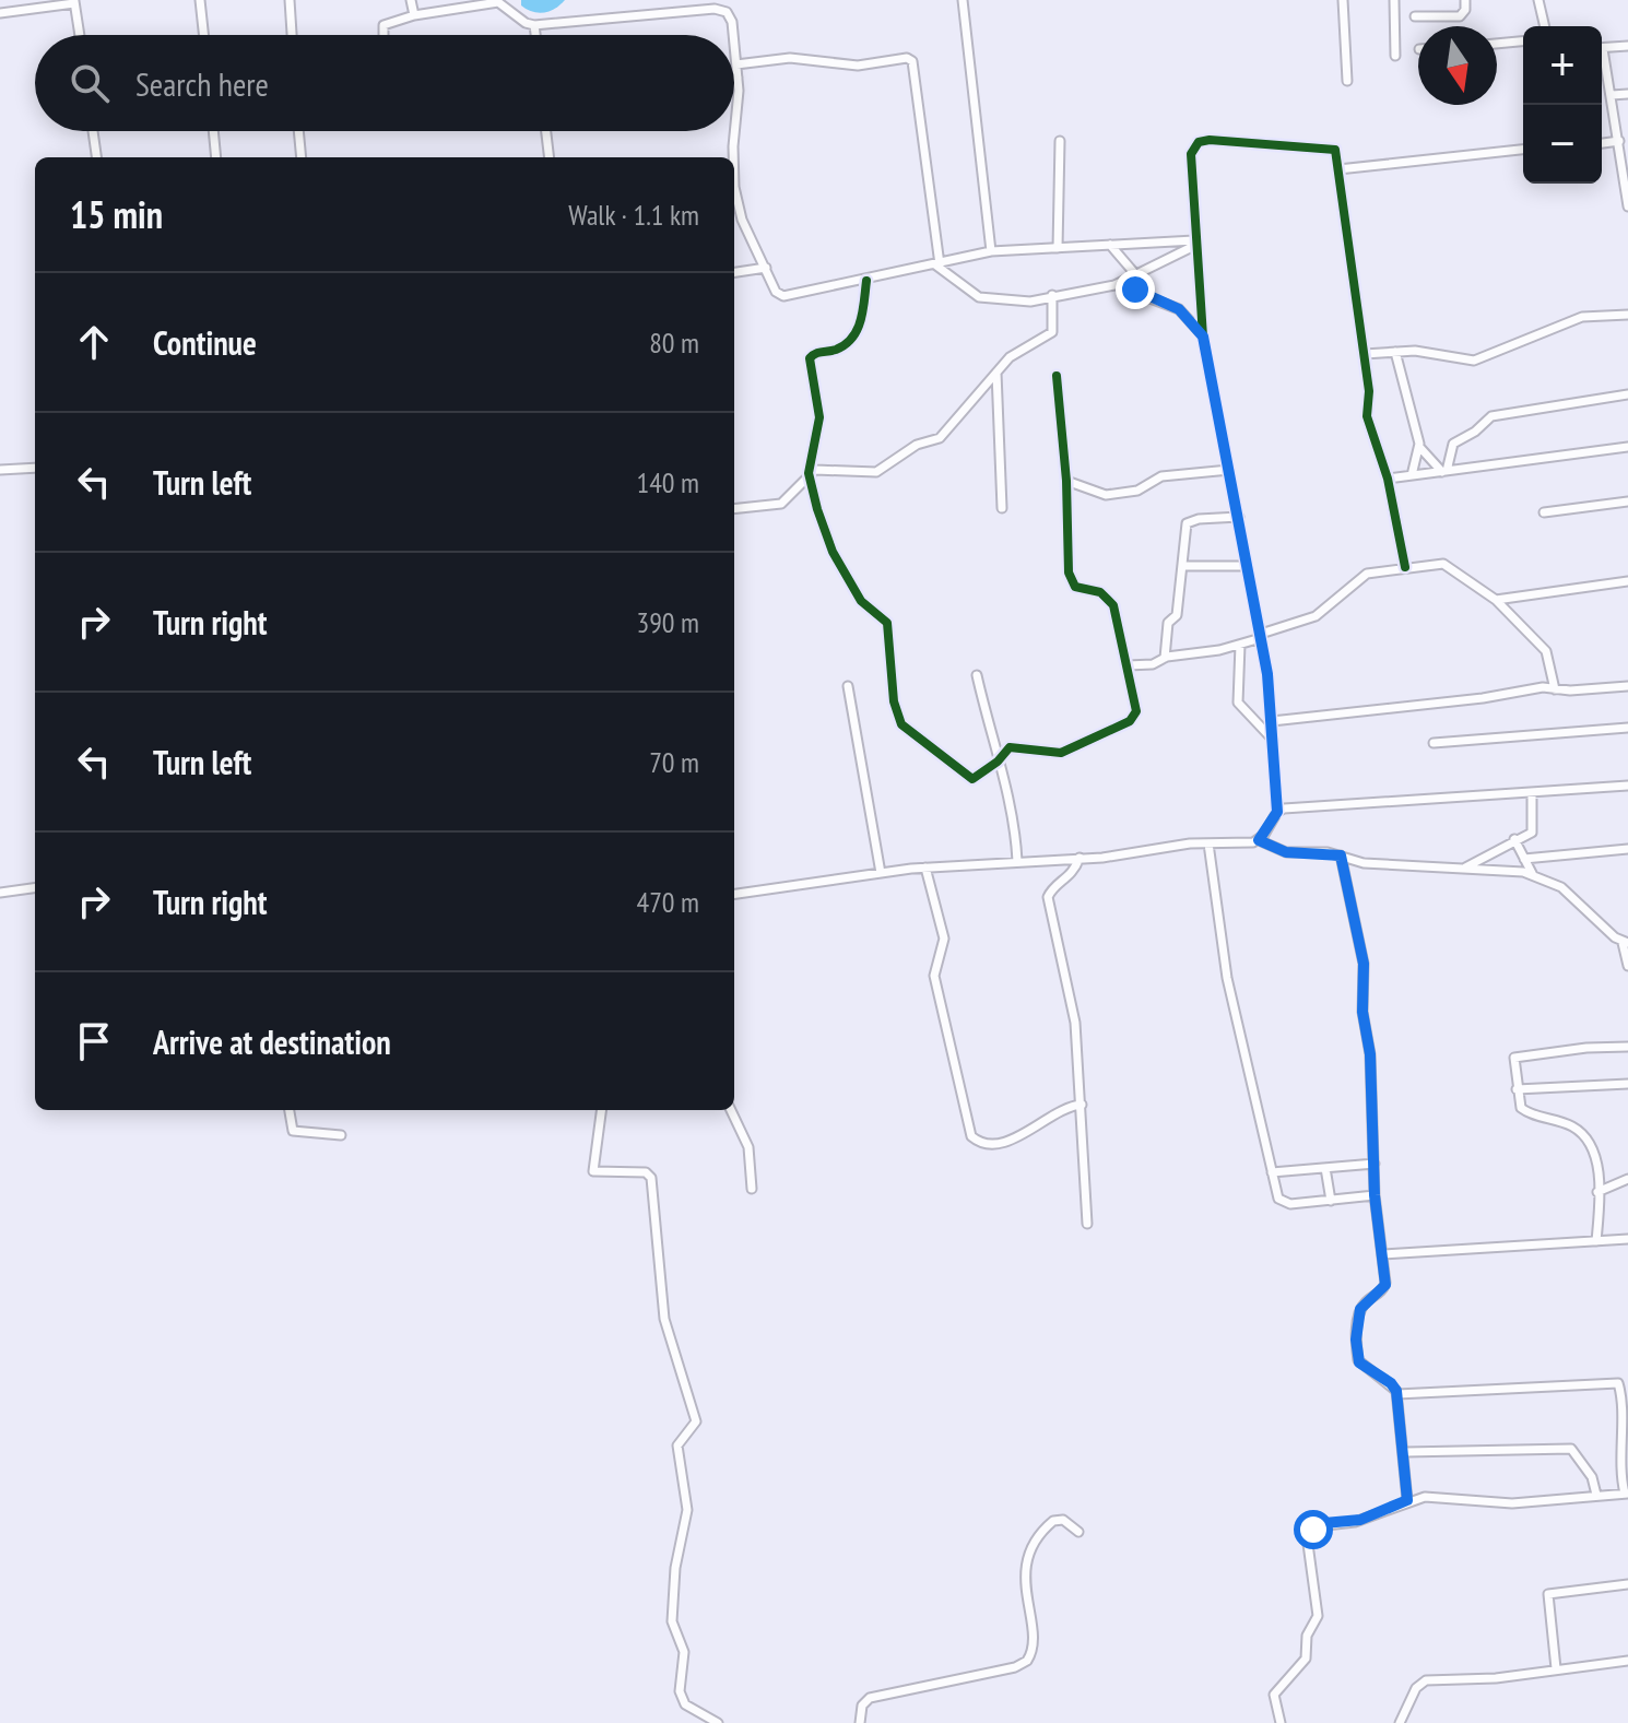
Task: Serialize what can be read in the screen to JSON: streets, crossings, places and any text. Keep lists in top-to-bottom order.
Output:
{
  "north": "bottom",
  "page": {
    "map_buttons": ["+", "−"],
    "search": "Search here",
    "heading": ["15 min", "Walk · 1.1 km"],
    "list": [
      ["Continue", "80 m"],
      ["Turn left", "140 m"],
      ["Turn right", "390 m"],
      ["Turn left", "70 m"],
      ["Turn right", "470 m"],
      "Arrive at destination"
    ]
  }
}
